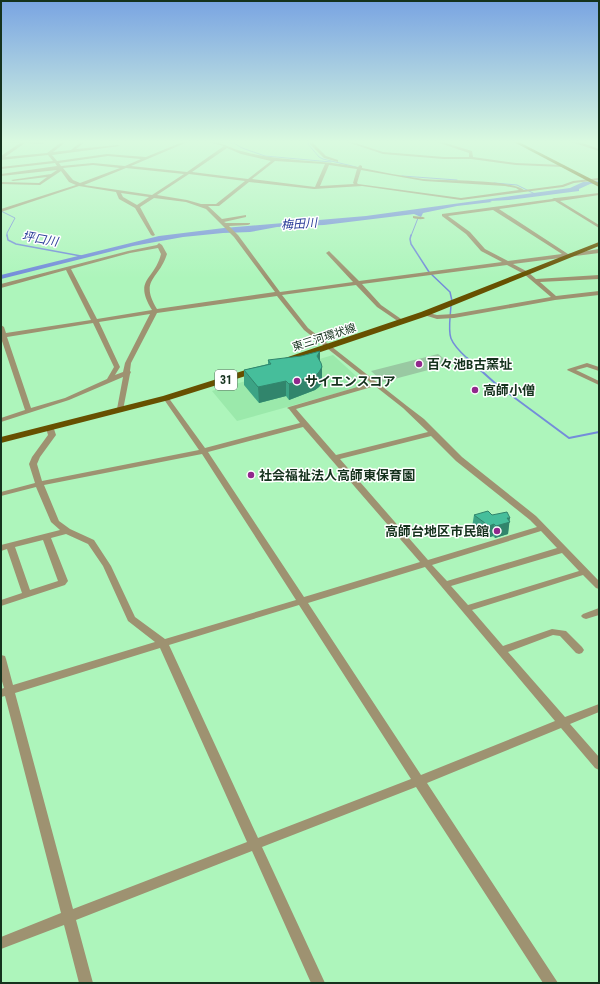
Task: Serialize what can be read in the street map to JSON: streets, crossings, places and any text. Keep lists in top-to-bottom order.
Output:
{
  "streets": {
    "main road": ["東三河環状線", "31"]
  },
  "water": ["梅田川", "坪口川"],
  "places": [
    "百々池B古窯址",
    "サイエンスコア",
    "高師小僧",
    "社会福祉法人高師東保育園",
    "高師台地区市民館"
  ]
}
